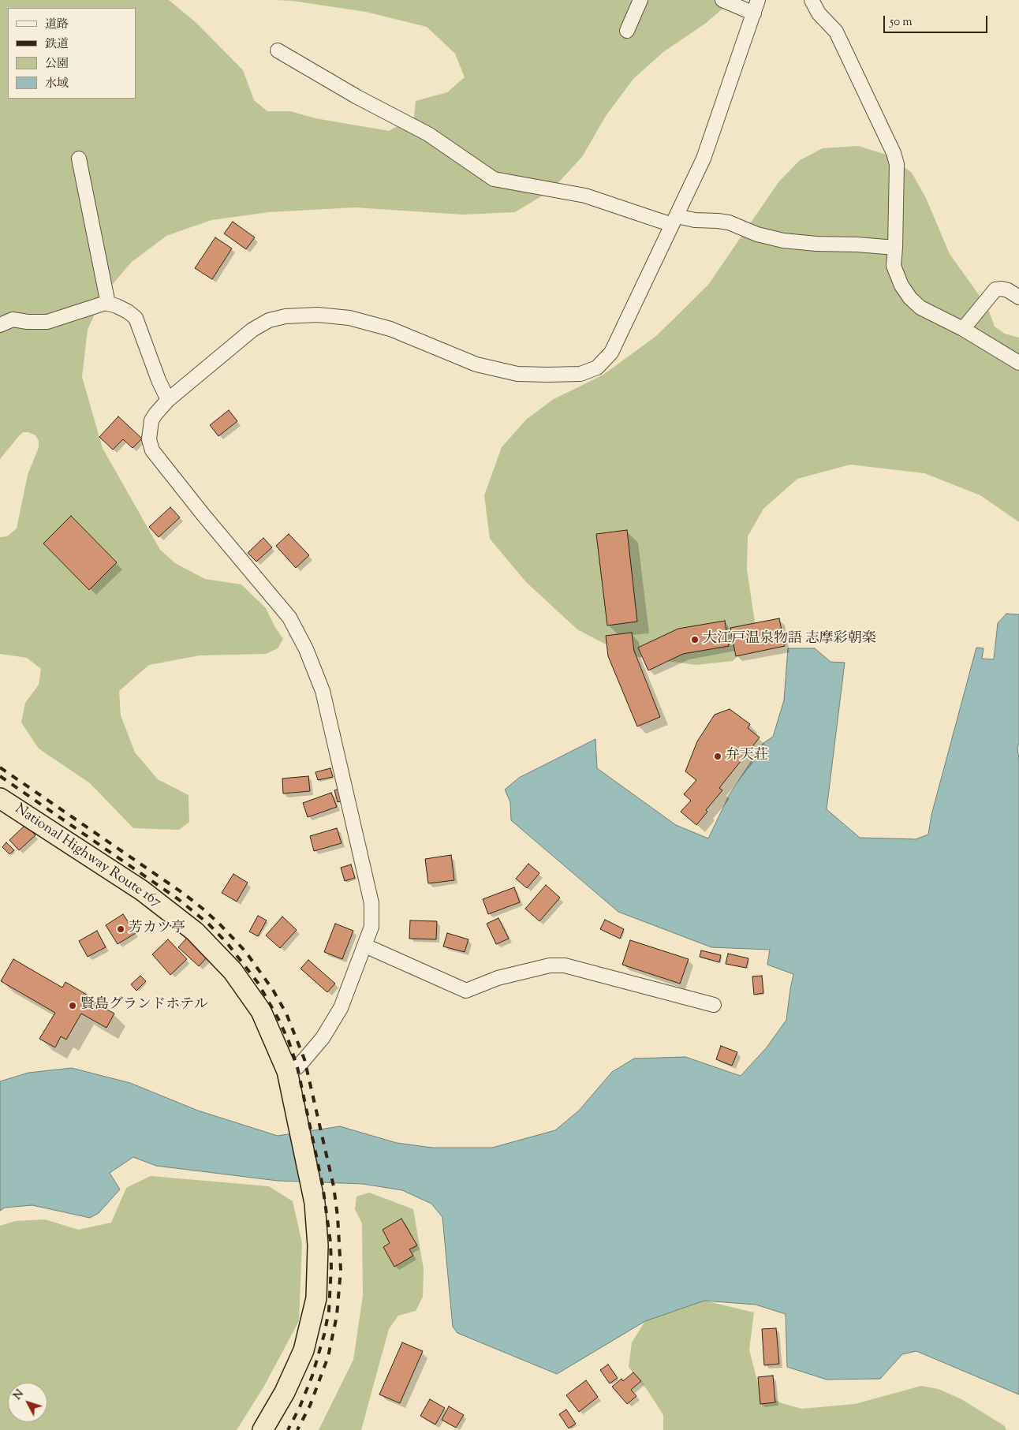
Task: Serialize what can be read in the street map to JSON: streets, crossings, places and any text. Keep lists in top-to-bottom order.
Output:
{
  "streets": {
    "highway": ["National Highway Route 167"]
  },
  "places": [
    "大江戸温泉物語 志摩彩朝楽",
    "弁天荘",
    "芳カツ亭",
    "賢島グランドホテル"
  ],
  "legend": [
    "道路",
    "鉄道",
    "公園",
    "水域"
  ],
  "scale_bar": "50 m",
  "north": "top left"
}
